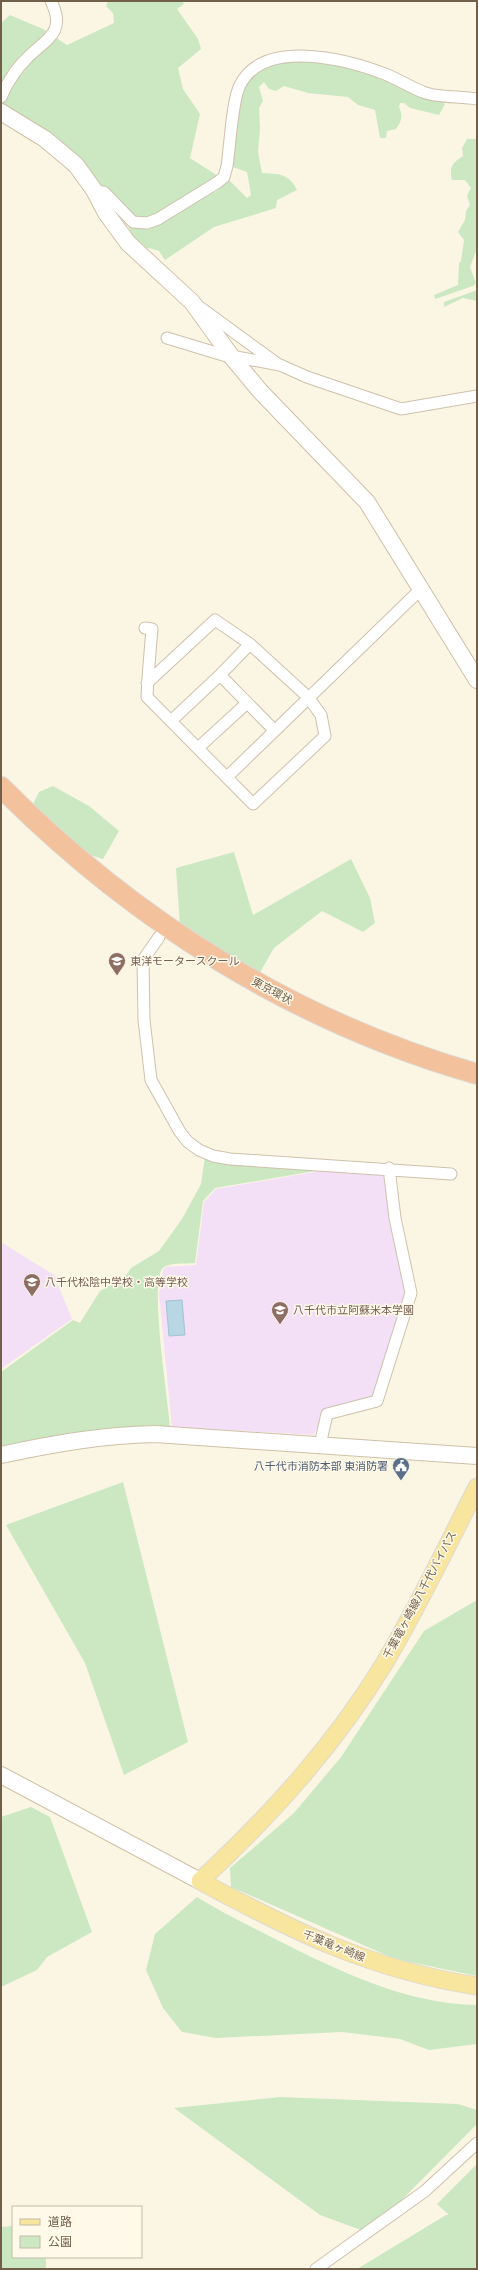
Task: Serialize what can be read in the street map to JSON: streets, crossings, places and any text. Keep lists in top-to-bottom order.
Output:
{
  "streets": {
    "highway": ["東京環状"],
    "main road": ["千葉竜ヶ崎線八千代バイパス", "千葉竜ヶ崎線"]
  },
  "crossings": [
    ["千葉竜ヶ崎線八千代バイパス", "千葉竜ヶ崎線"]
  ],
  "places": {
    "school or university": ["東洋モータースクール", "八千代松陰中学校・高等学校", "八千代市立阿蘇米本学園"],
    "public building": ["八千代市消防本部 東消防署"]
  },
  "legend": ["道路", "公園"]
}
